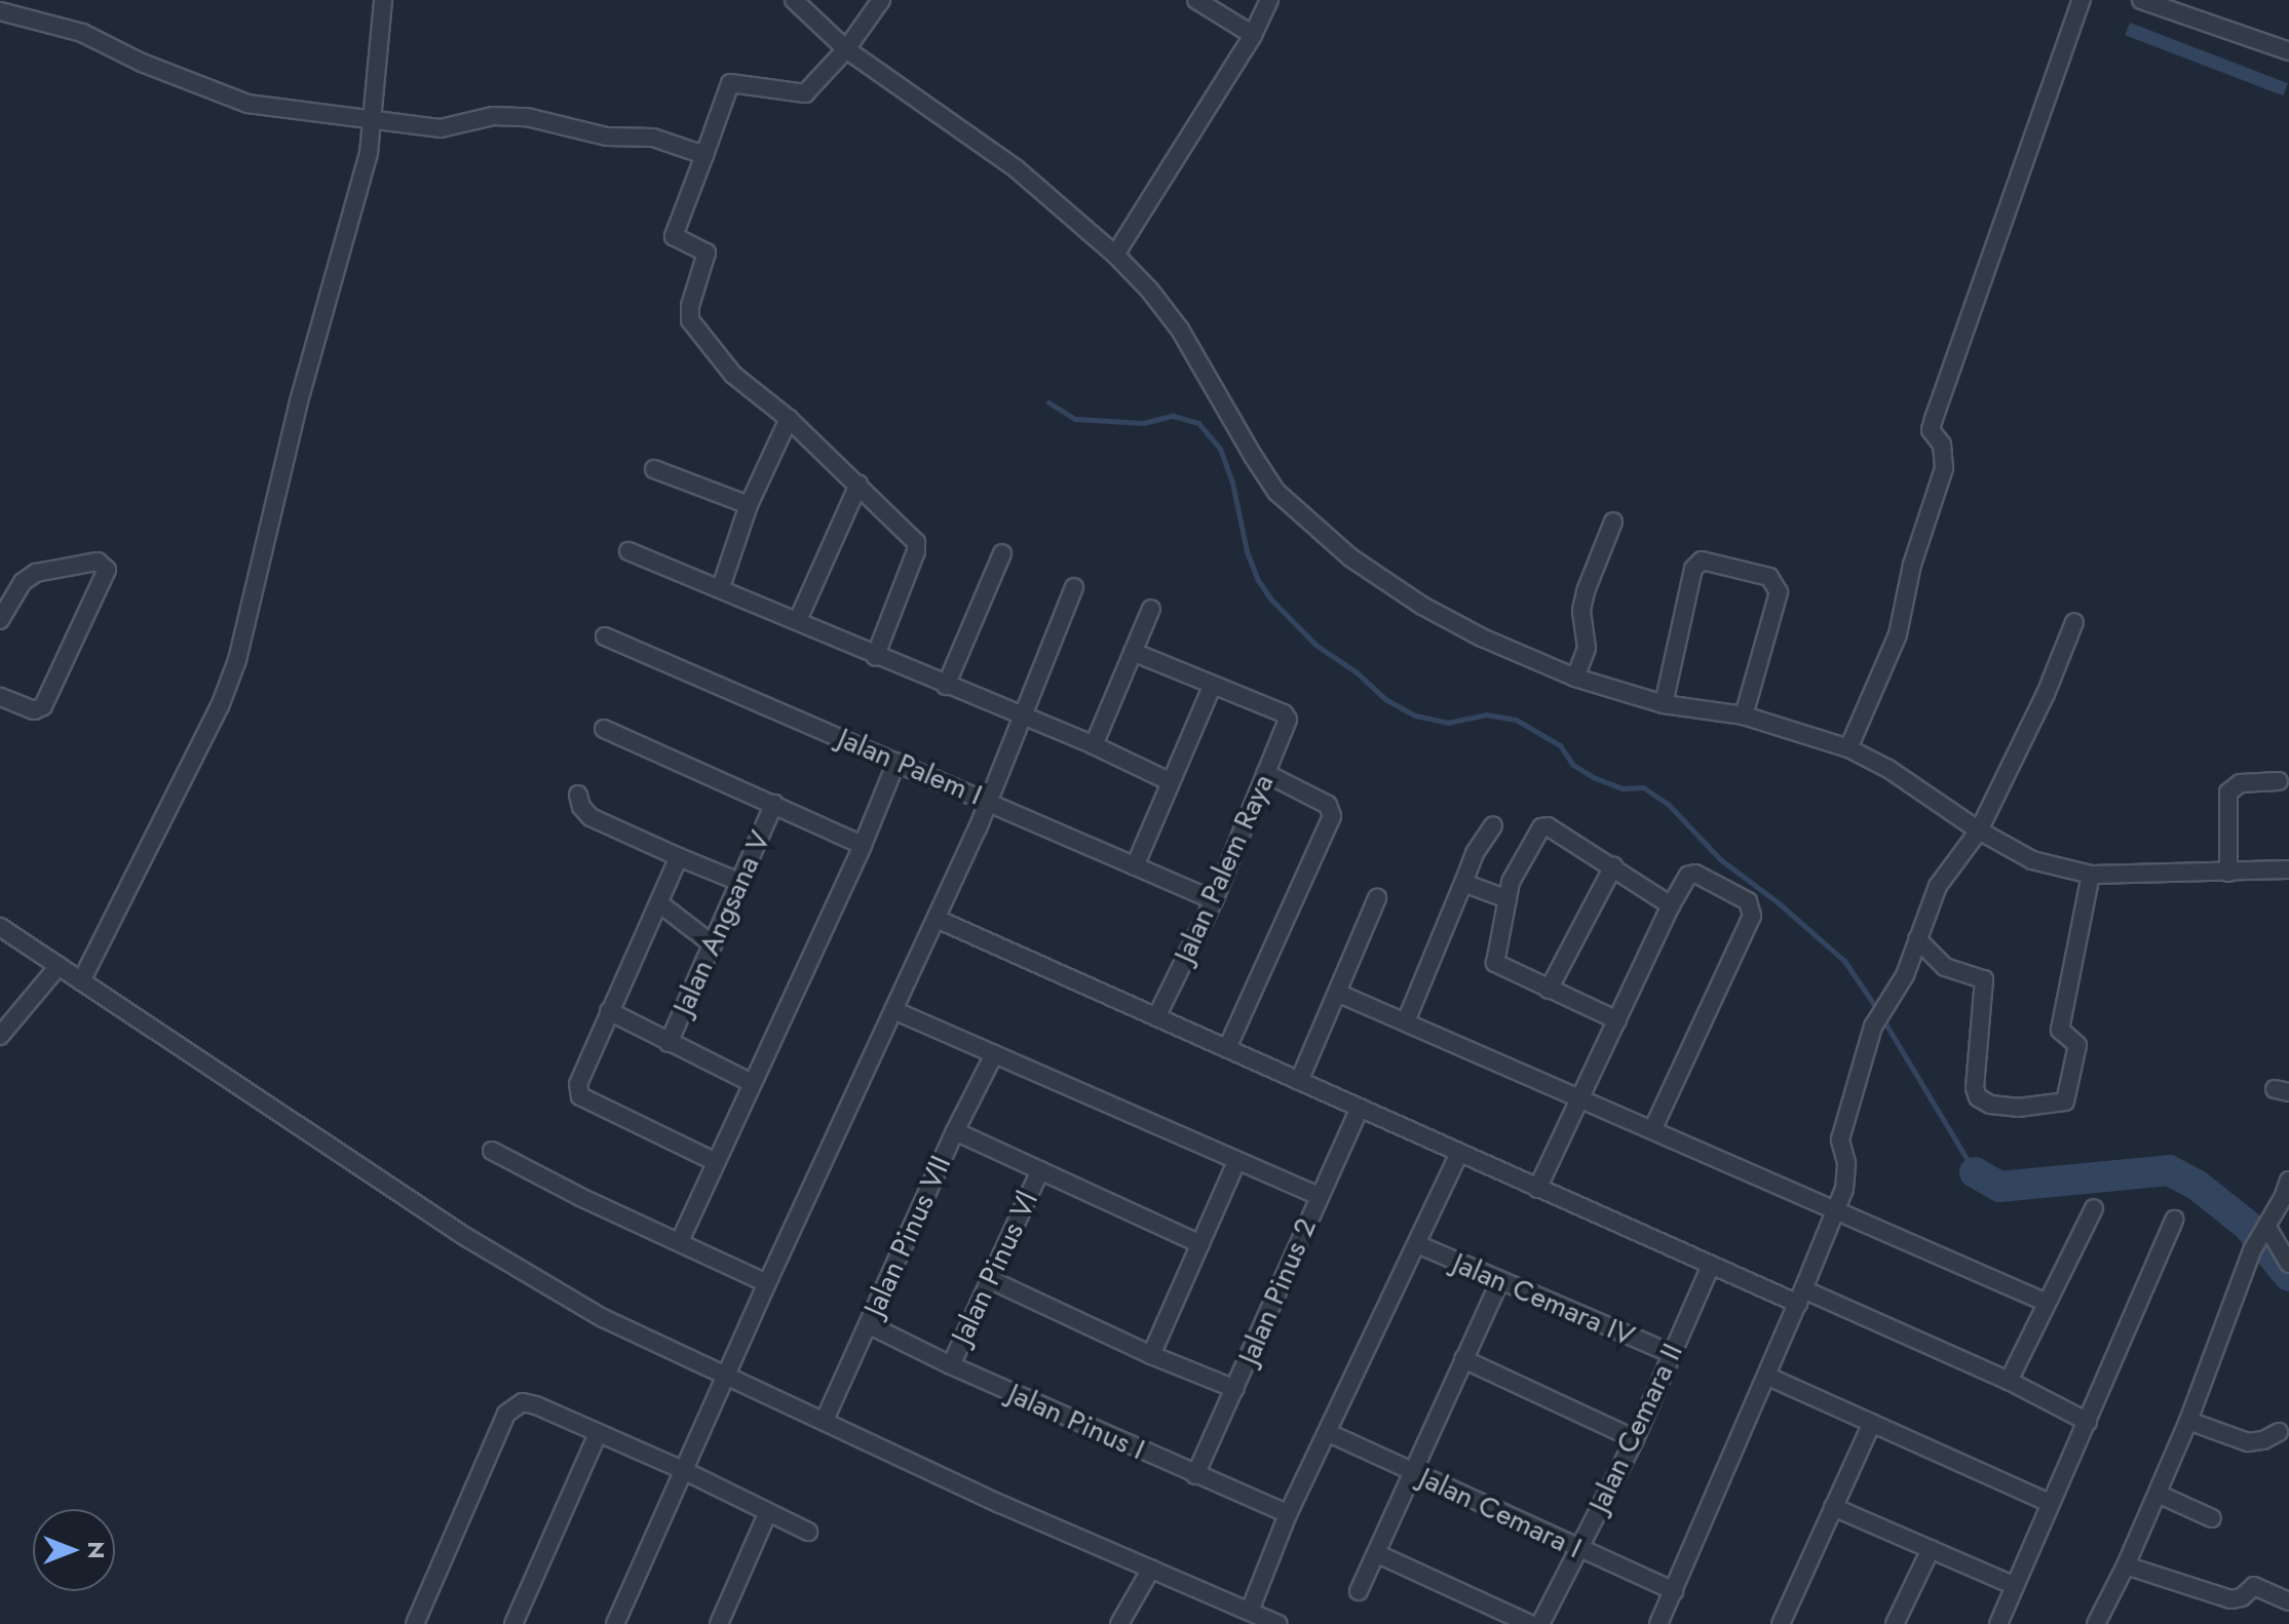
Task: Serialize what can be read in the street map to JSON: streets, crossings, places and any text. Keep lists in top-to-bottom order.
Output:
{
  "streets": {
    "street": [
      "Jalan Palem I",
      "Jalan Palem Raya",
      "Jalan Angsana V",
      "Jalan Pinus VII",
      "Jalan Pinus Vl",
      "Jalan Pinus 2",
      "Jalan Cemara IV",
      "Jalan Pinus I",
      "Jalan Cemara II",
      "Jalan Cemara I"
    ]
  },
  "crossings": [
    ["Jalan Palem I", "Jalan Palem Raya"],
    ["Jalan Pinus VII", "Jalan Pinus I"],
    ["Jalan Pinus Vl", "Jalan Pinus I"],
    ["Jalan Pinus 2", "Jalan Pinus I"],
    ["Jalan Cemara IV", "Jalan Cemara II"],
    ["Jalan Cemara II", "Jalan Cemara I"]
  ],
  "north": "right"
}
